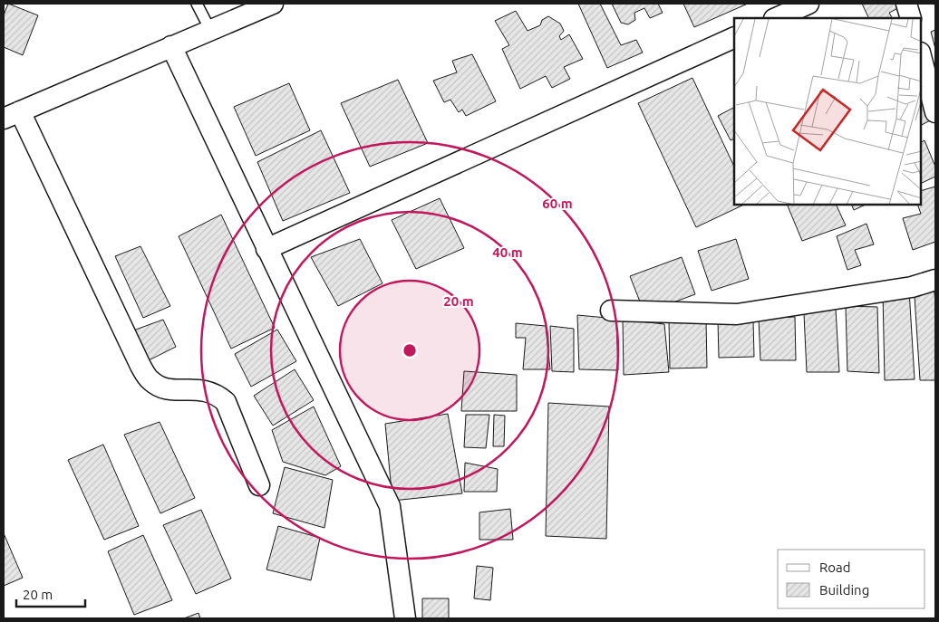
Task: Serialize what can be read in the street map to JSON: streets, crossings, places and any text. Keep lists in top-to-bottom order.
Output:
{
  "legend": ["Road", "Building"],
  "scale_bar": "20 m",
  "rings": ["60 m", "40 m", "20 m"]
}
